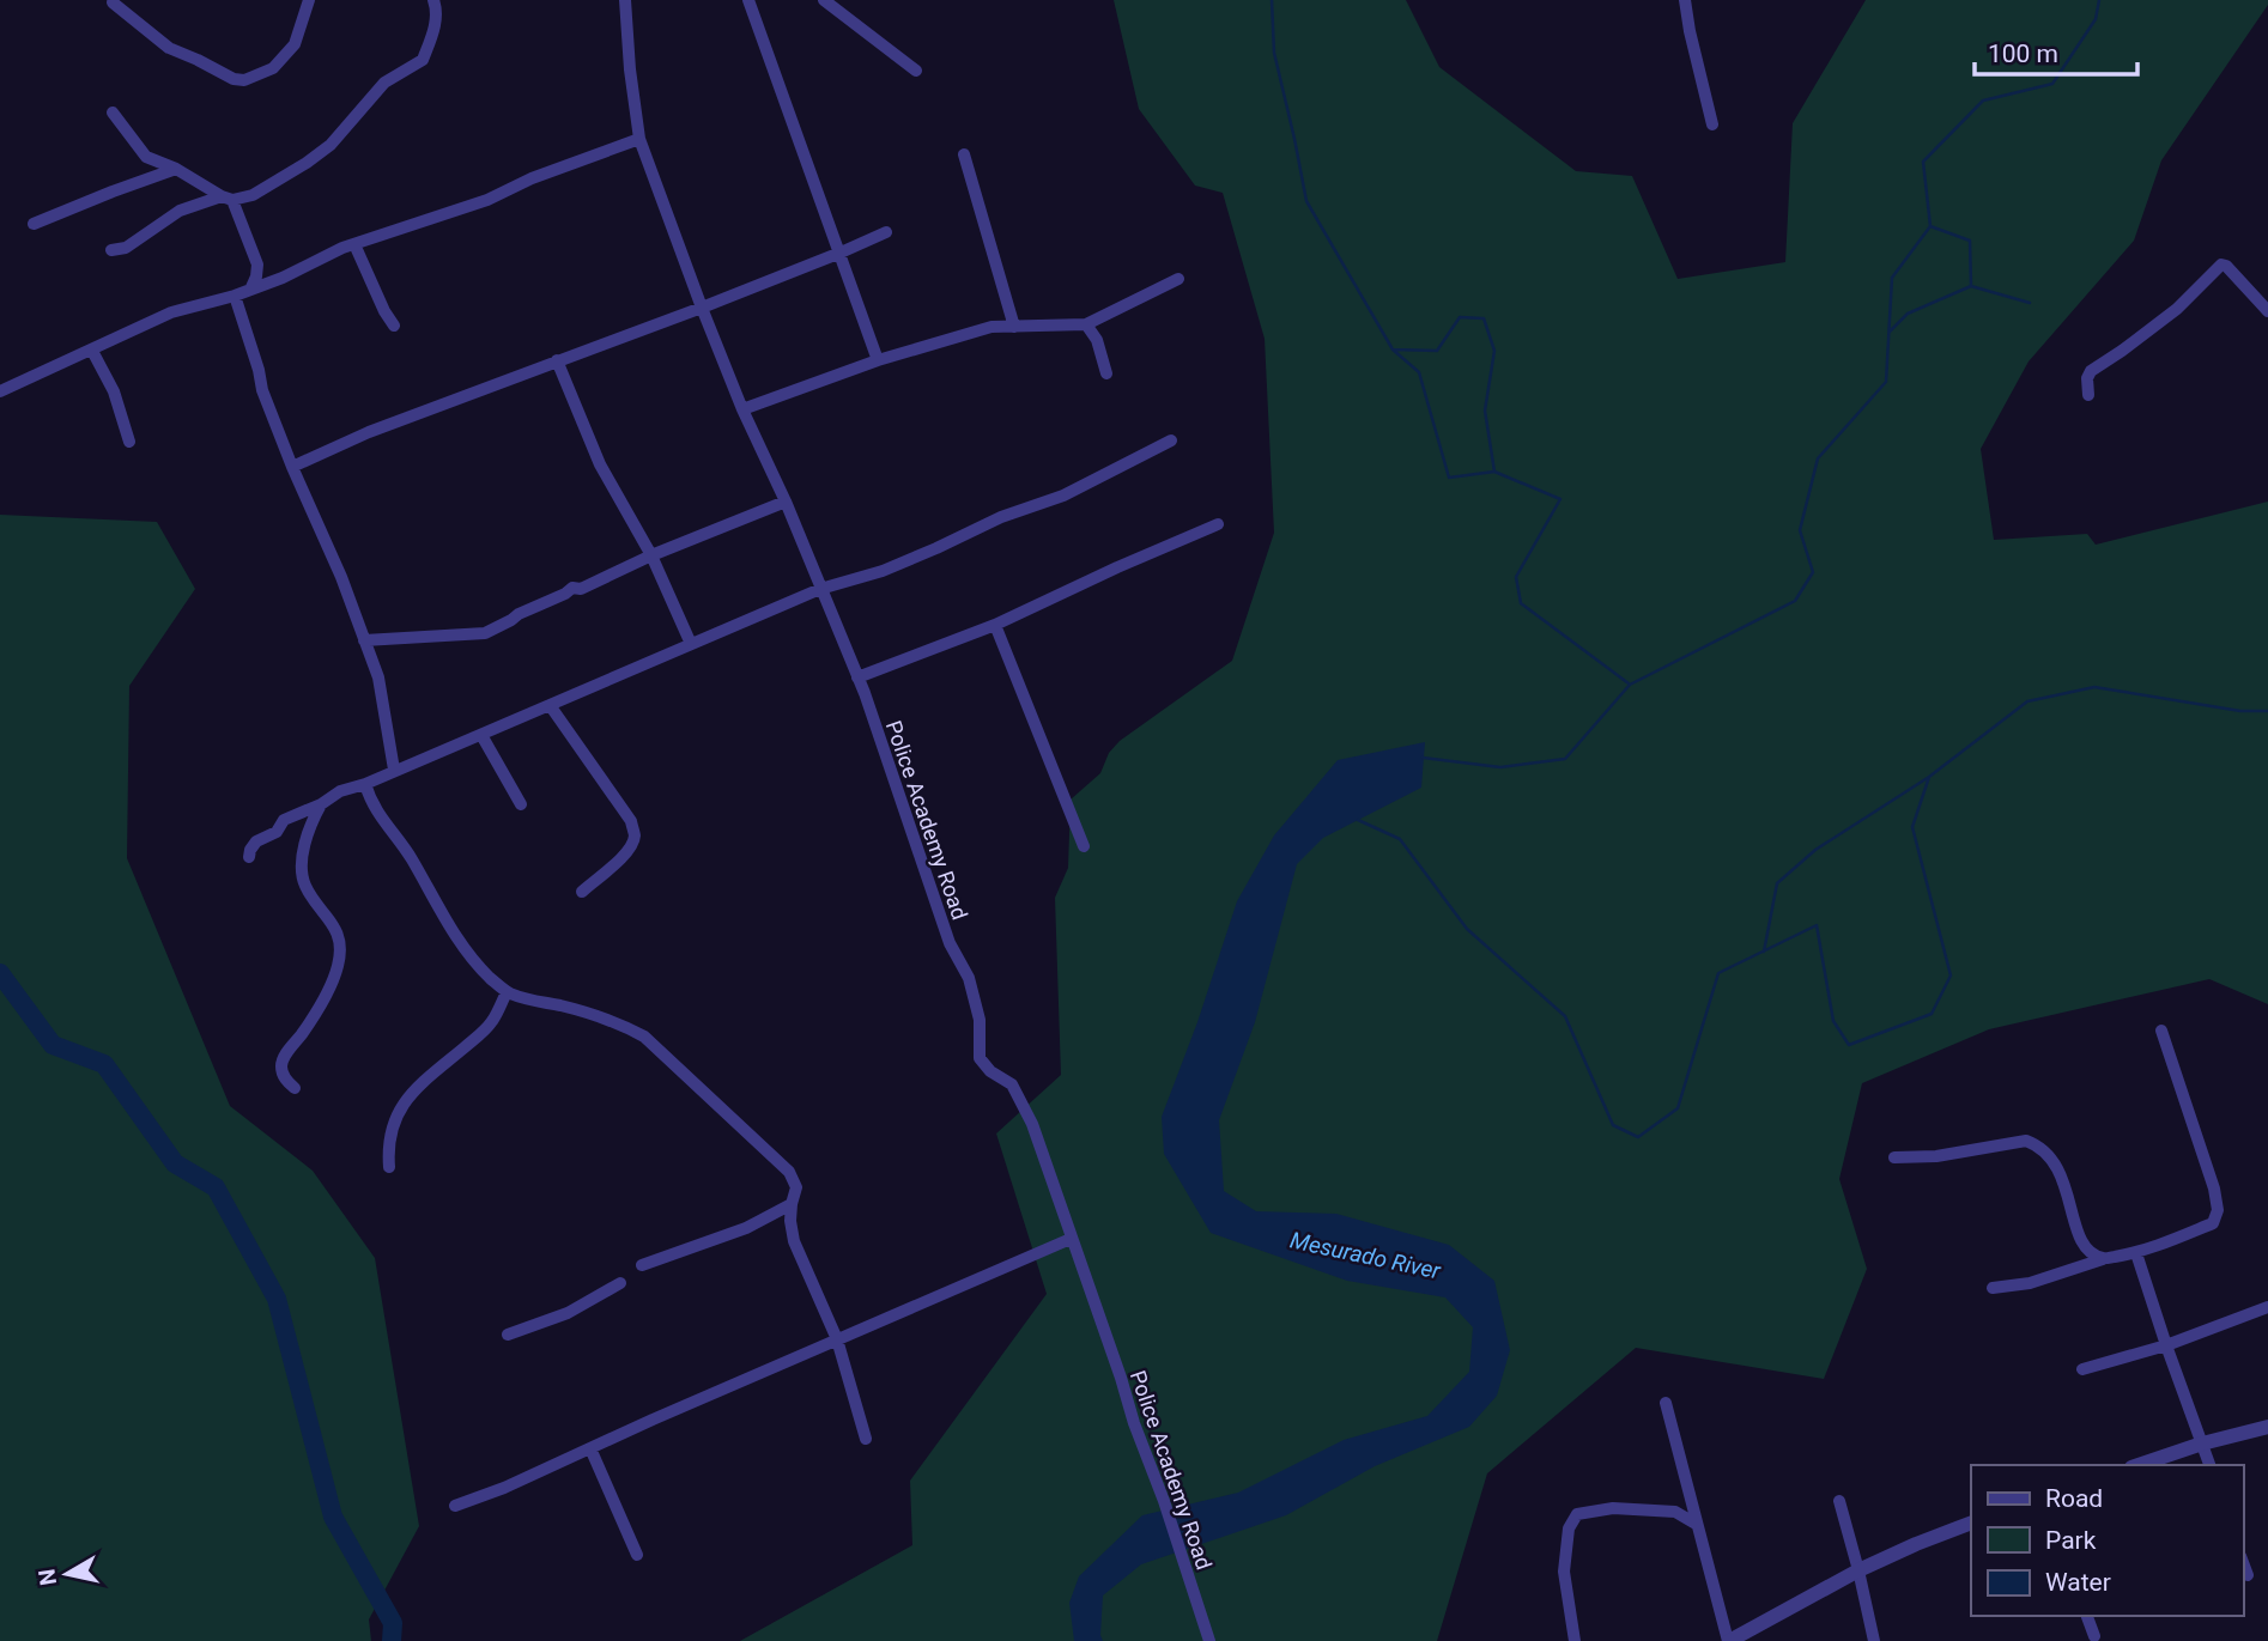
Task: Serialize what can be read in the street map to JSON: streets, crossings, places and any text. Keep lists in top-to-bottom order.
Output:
{
  "streets": {
    "street": ["Police Academy Road"]
  },
  "water": ["Mesurado River"],
  "legend": ["Road", "Park", "Water"],
  "scale_bar": "100 m",
  "north": "left"
}
